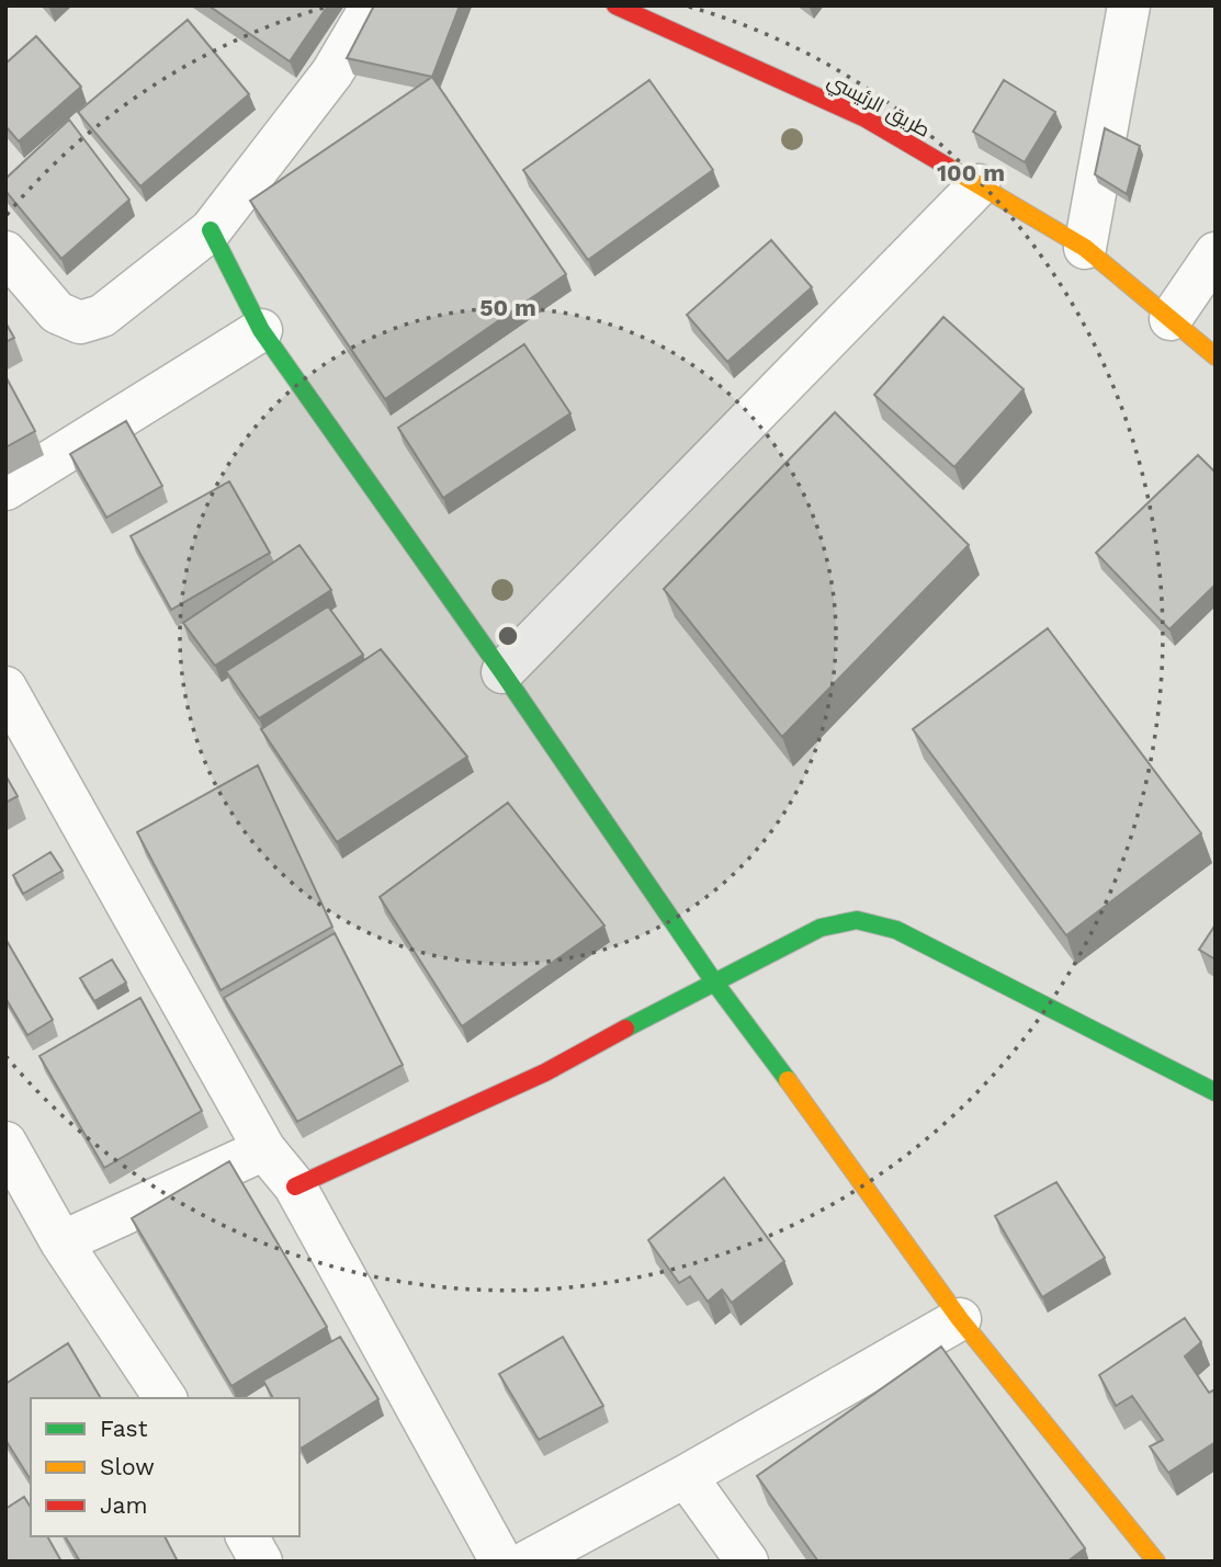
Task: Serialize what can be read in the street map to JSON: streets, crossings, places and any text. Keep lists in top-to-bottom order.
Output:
{
  "streets": {
    "street": ["طريق الرئيسي"]
  },
  "legend": ["Fast", "Slow", "Jam"],
  "rings": ["100 m", "50 m"]
}
